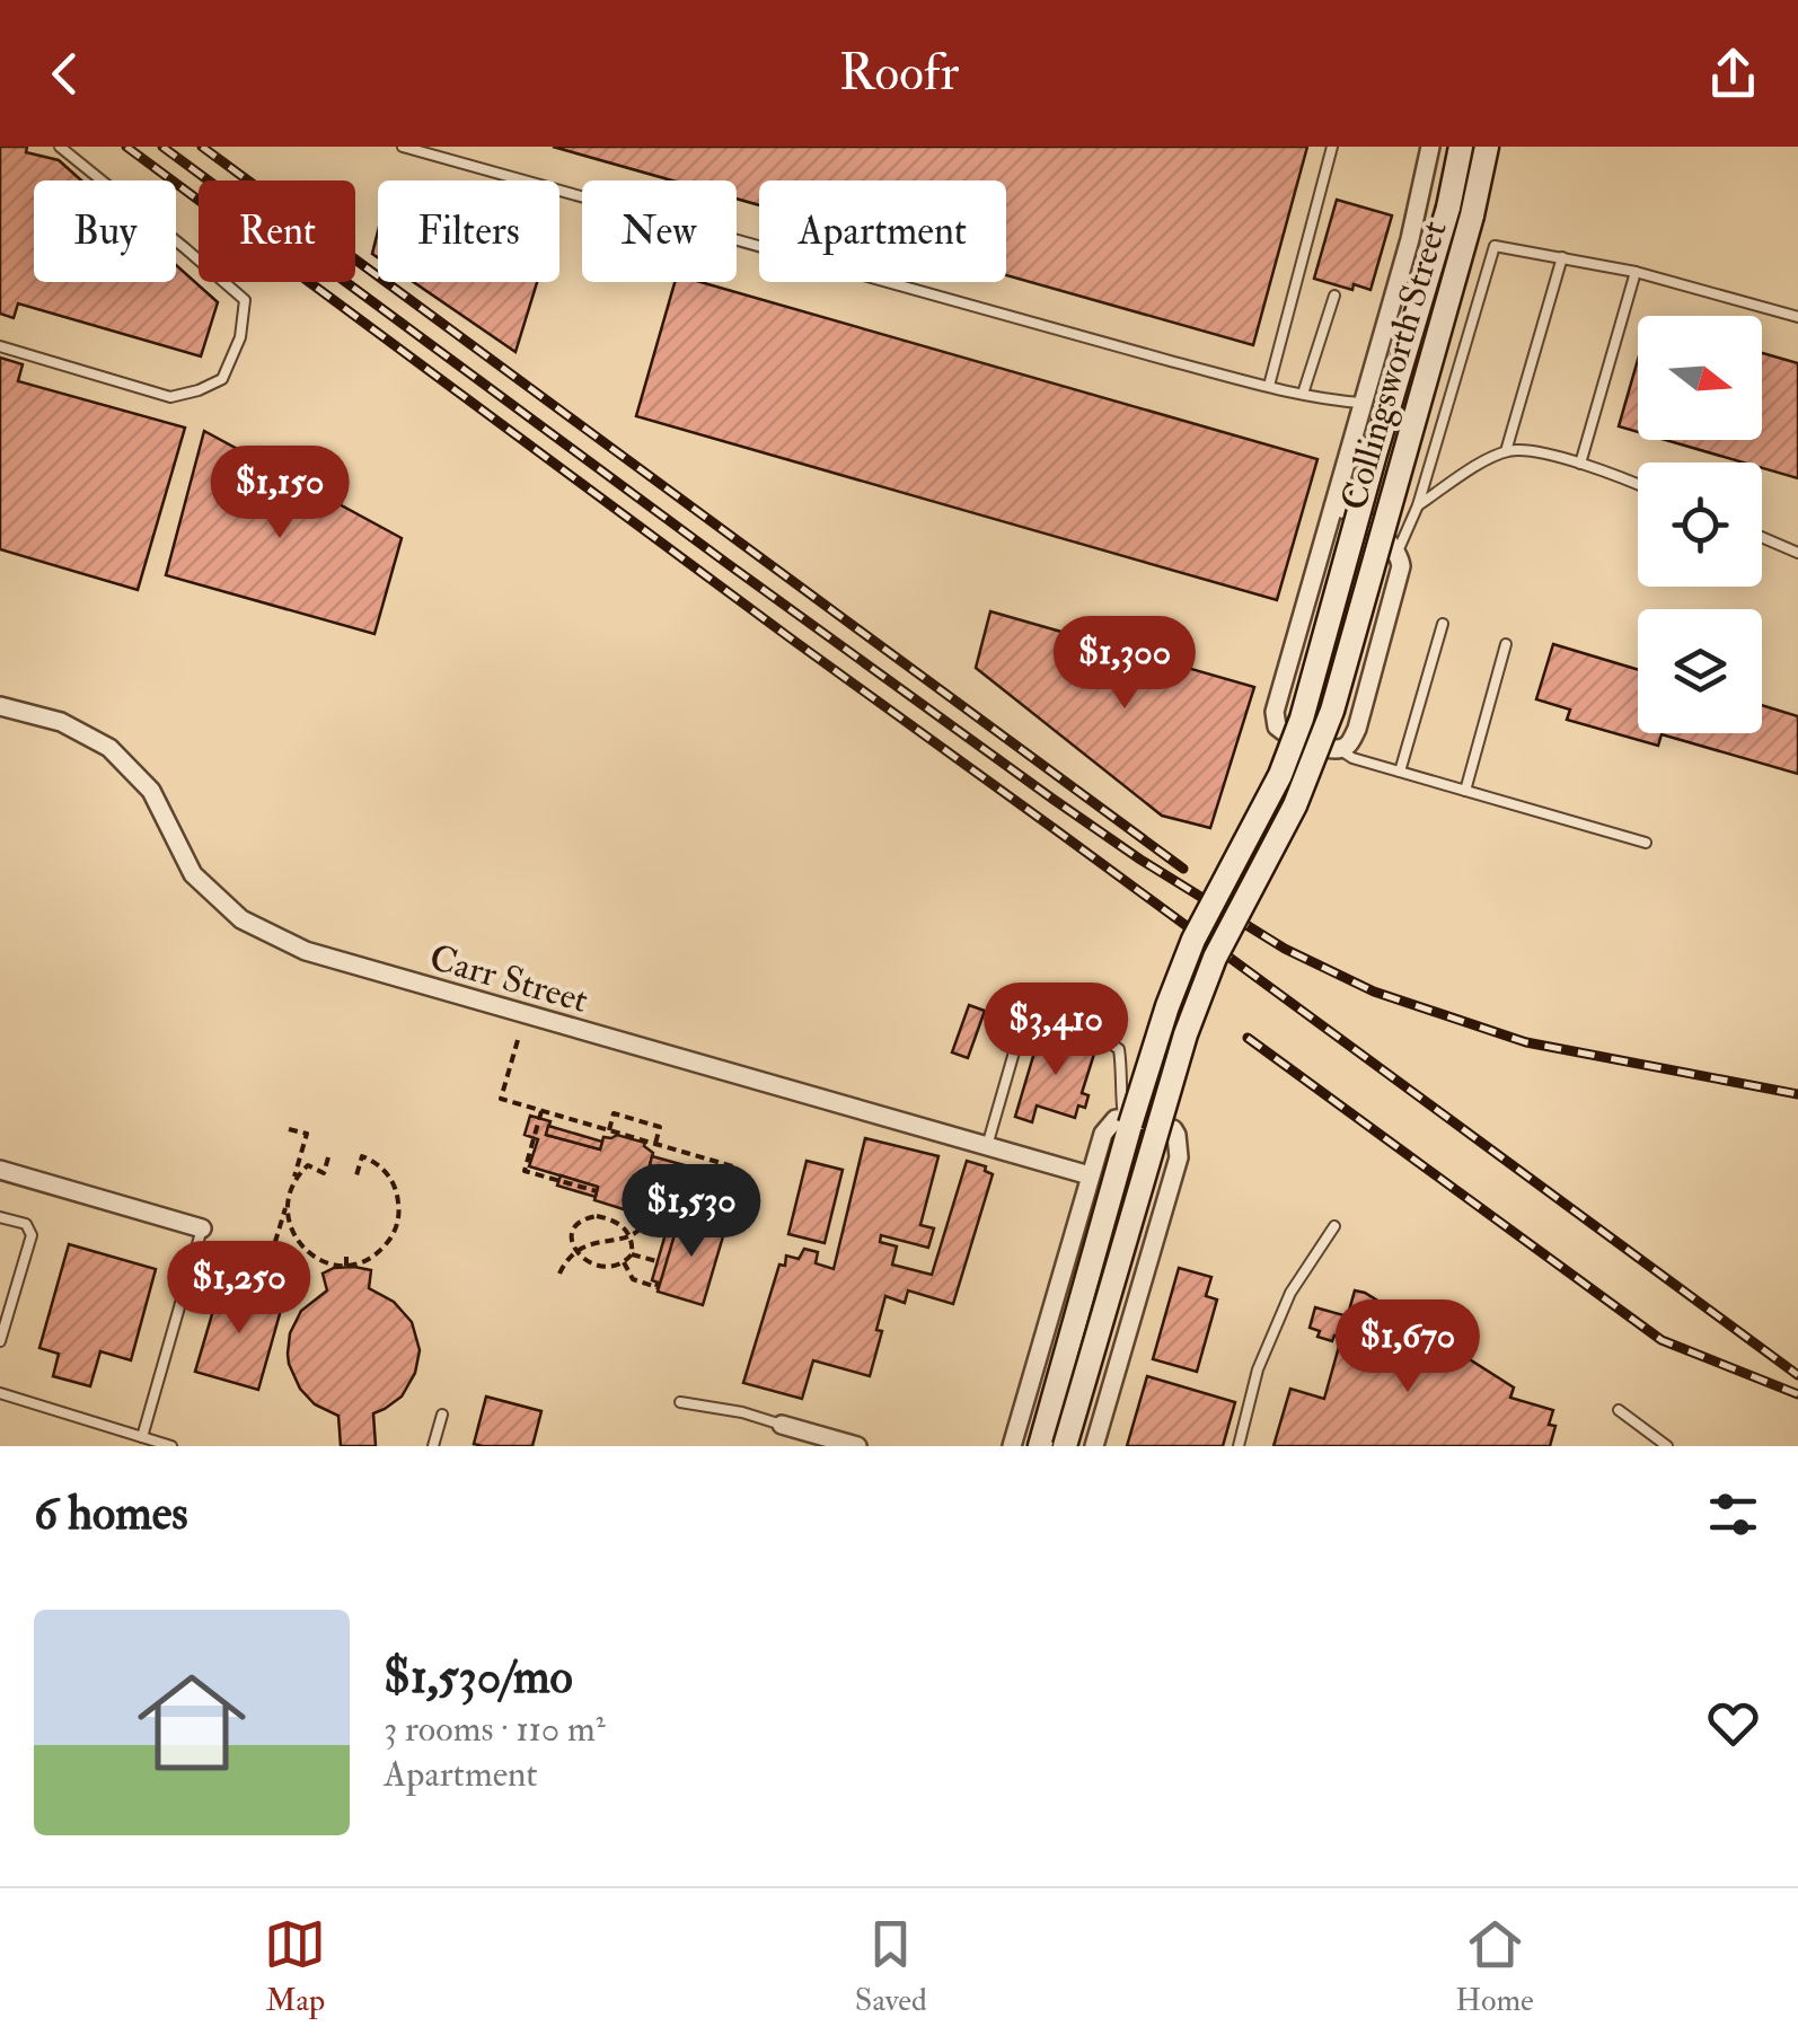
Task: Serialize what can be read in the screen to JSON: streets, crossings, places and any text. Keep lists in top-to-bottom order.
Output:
{
  "streets": {
    "main road": ["Collingsworth Street"],
    "street": ["Carr Street"]
  },
  "north": "right",
  "page": {
    "header": "Roofr",
    "chip": [
      "Buy",
      "Rent",
      "Filters",
      "New",
      "Apartment"
    ],
    "price": [
      "$1,150",
      "$1,300",
      "$3,410",
      "$1,530",
      "$1,250",
      "$1,670"
    ],
    "heading": "6 homes",
    "list": [
      {
        "name": "$1,530/mo",
        "note": "3 rooms · 110 m² · Apartment"
      }
    ],
    "tabs": ["Map", "Saved", "Home"]
  }
}
